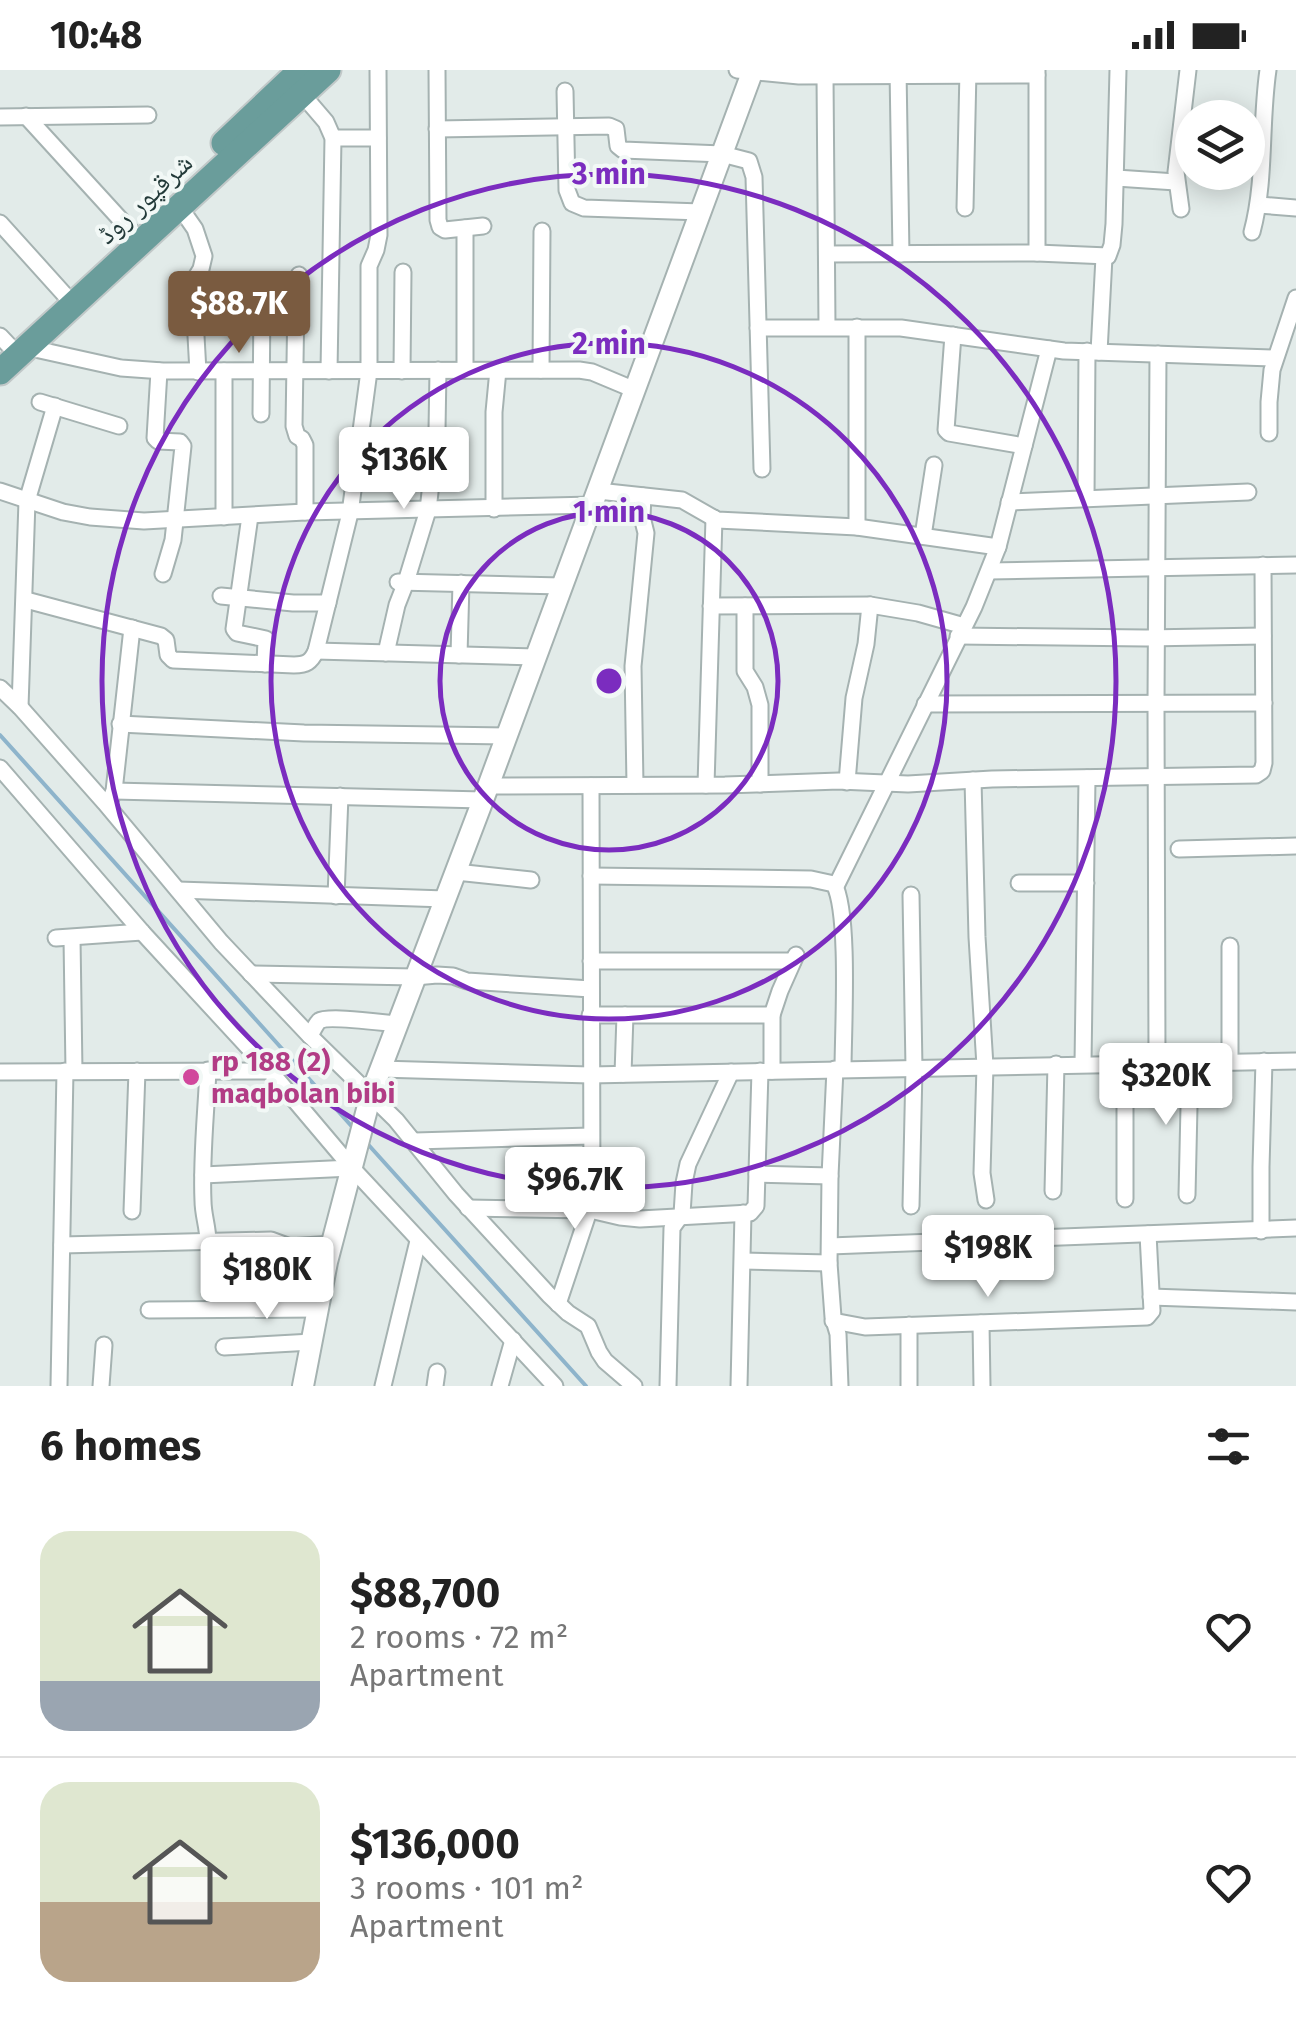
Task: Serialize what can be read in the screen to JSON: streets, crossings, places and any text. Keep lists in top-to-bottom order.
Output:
{
  "streets": {
    "main road": ["شرقپور روڈ"]
  },
  "places": ["rp 188 (2) maqbolan bibi"],
  "page": {
    "status": "10:48",
    "price": [
      "$88.7K",
      "$136K",
      "$320K",
      "$96.7K",
      "$198K",
      "$180K"
    ],
    "heading": "6 homes",
    "list": [
      {
        "name": "$88,700",
        "note": "2 rooms · 72 m² · Apartment"
      },
      {
        "name": "$136,000",
        "note": "3 rooms · 101 m² · Apartment"
      }
    ]
  },
  "rings": ["3 min", "2 min", "1 min"]
}
